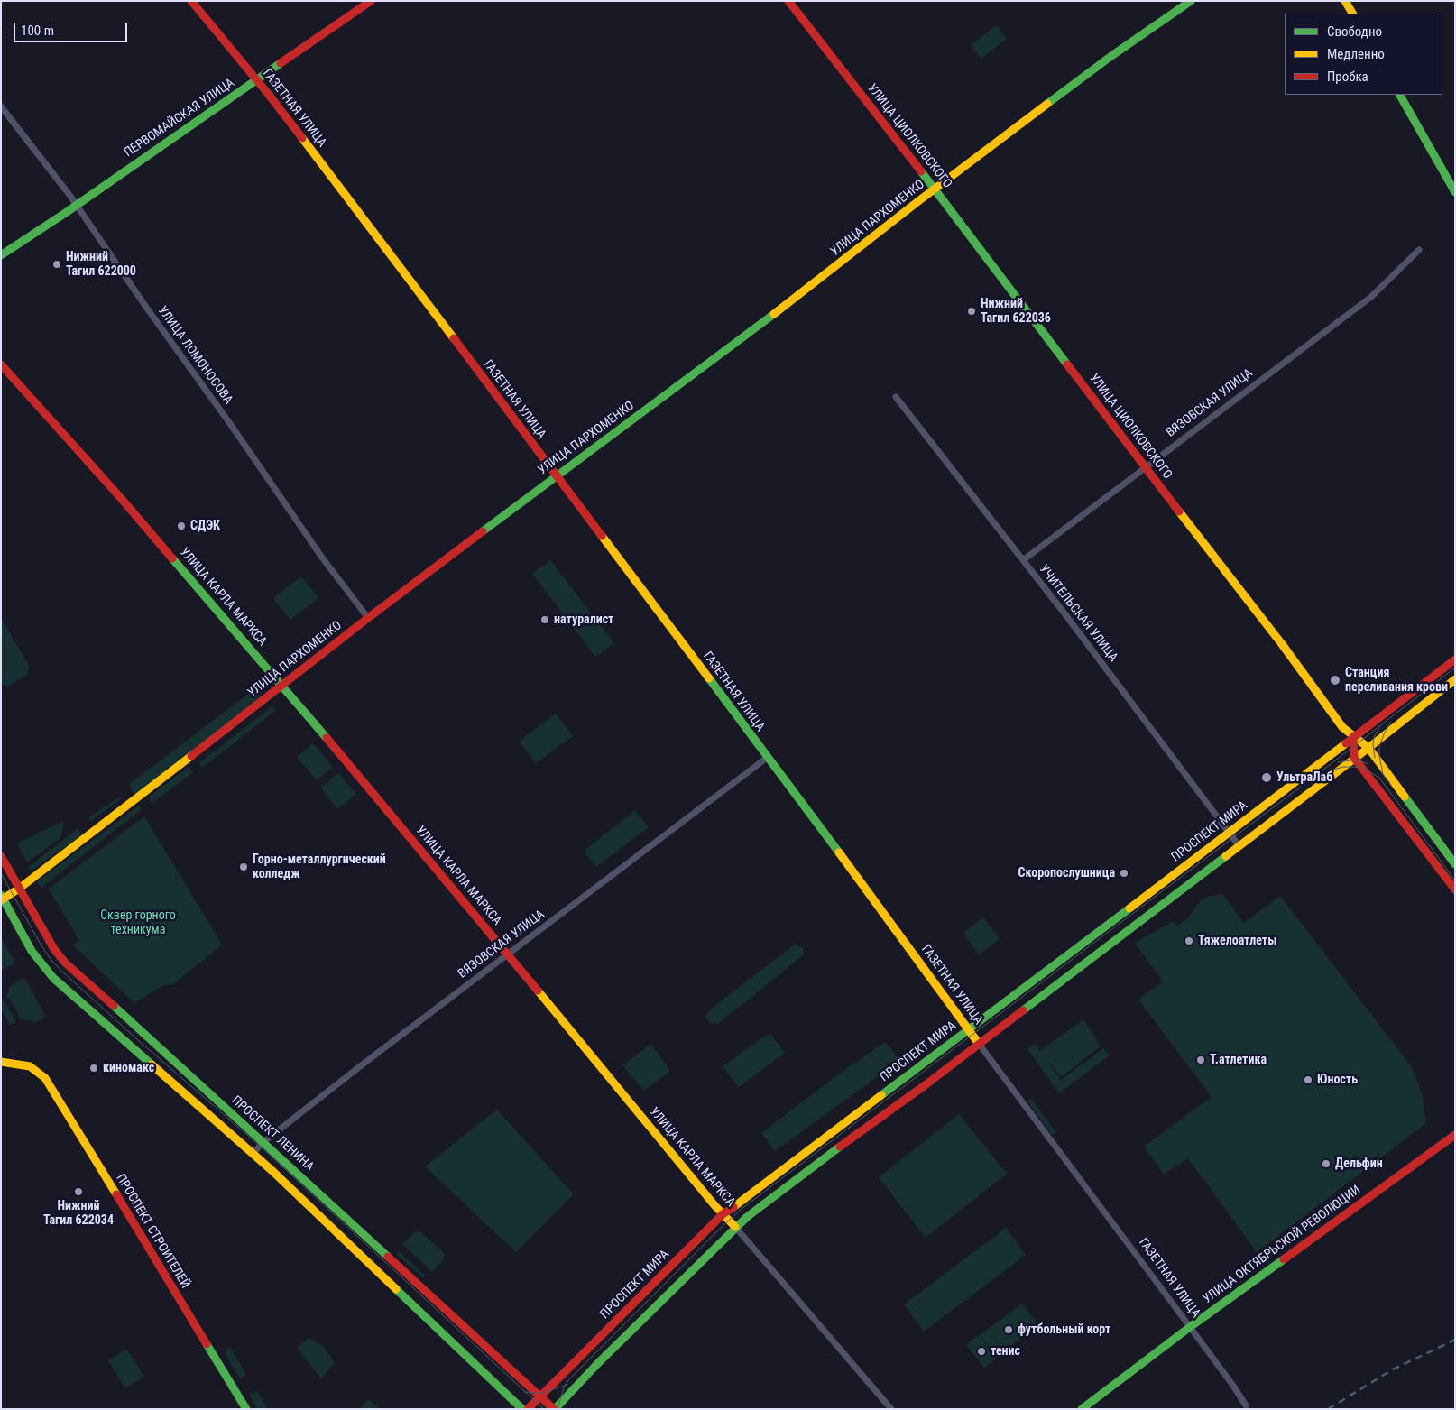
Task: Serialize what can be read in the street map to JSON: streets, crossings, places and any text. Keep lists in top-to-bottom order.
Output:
{
  "streets": {
    "main road": [
      "ГАЗЕТНАЯ УЛИЦА",
      "ПЕРВОМАЙСКАЯ УЛИЦА",
      "УЛИЦА ЦИОЛКОВСКОГО",
      "УЛИЦА ПАРХОМЕНКО",
      "УЛИЦА КАРЛА МАРКСА",
      "ПРОСПЕКТ МИРА",
      "ПРОСПЕКТ ЛЕНИНА",
      "ПРОСПЕКТ СТРОИТЕЛЕЙ",
      "УЛИЦА ОКТЯБРЬСКОЙ РЕВОЛЮЦИИ"
    ],
    "street": ["УЛИЦА ЛОМОНОСОВА", "ВЯЗОВСКАЯ УЛИЦА", "УЧИТЕЛЬСКАЯ УЛИЦА"]
  },
  "crossings": [
    ["ГАЗЕТНАЯ УЛИЦА", "ПЕРВОМАЙСКАЯ УЛИЦА"],
    ["ГАЗЕТНАЯ УЛИЦА", "УЛИЦА ПАРХОМЕНКО"],
    ["ГАЗЕТНАЯ УЛИЦА", "ВЯЗОВСКАЯ УЛИЦА"],
    ["ГАЗЕТНАЯ УЛИЦА", "ПРОСПЕКТ МИРА"],
    ["ГАЗЕТНАЯ УЛИЦА", "УЛИЦА ОКТЯБРЬСКОЙ РЕВОЛЮЦИИ"],
    ["ПЕРВОМАЙСКАЯ УЛИЦА", "УЛИЦА ЛОМОНОСОВА"],
    ["УЛИЦА ЦИОЛКОВСКОГО", "УЛИЦА ПАРХОМЕНКО"],
    ["УЛИЦА ЦИОЛКОВСКОГО", "ВЯЗОВСКАЯ УЛИЦА"],
    ["УЛИЦА ЦИОЛКОВСКОГО", "ПРОСПЕКТ МИРА"],
    ["УЛИЦА ПАРХОМЕНКО", "УЛИЦА ЛОМОНОСОВА"],
    ["УЛИЦА ПАРХОМЕНКО", "УЛИЦА КАРЛА МАРКСА"],
    ["УЛИЦА ПАРХОМЕНКО", "ПРОСПЕКТ ЛЕНИНА"],
    ["ВЯЗОВСКАЯ УЛИЦА", "УЛИЦА КАРЛА МАРКСА"],
    ["ВЯЗОВСКАЯ УЛИЦА", "УЧИТЕЛЬСКАЯ УЛИЦА"],
    ["ВЯЗОВСКАЯ УЛИЦА", "ПРОСПЕКТ ЛЕНИНА"],
    ["УЛИЦА КАРЛА МАРКСА", "ПРОСПЕКТ МИРА"],
    ["УЧИТЕЛЬСКАЯ УЛИЦА", "ПРОСПЕКТ МИРА"],
    ["ПРОСПЕКТ МИРА", "ПРОСПЕКТ ЛЕНИНА"]
  ],
  "parks": ["Сквер горного техникума"],
  "places": [
    "Нижний Тагил 622000",
    "Нижний Тагил 622036",
    "СДЭК",
    "натуралист",
    "Станция переливания крови",
    "УльтраЛаб",
    "Горно-металлургический колледж",
    "Скоропослушница",
    "Тяжелоатлеты",
    "Т.атлетика",
    "киномакс",
    "Юность",
    "Дельфин",
    "Нижний Тагил 622034",
    "футбольный корт",
    "тенис"
  ],
  "legend": ["Свободно", "Медленно", "Пробка"],
  "scale_bar": "100 m"
}
